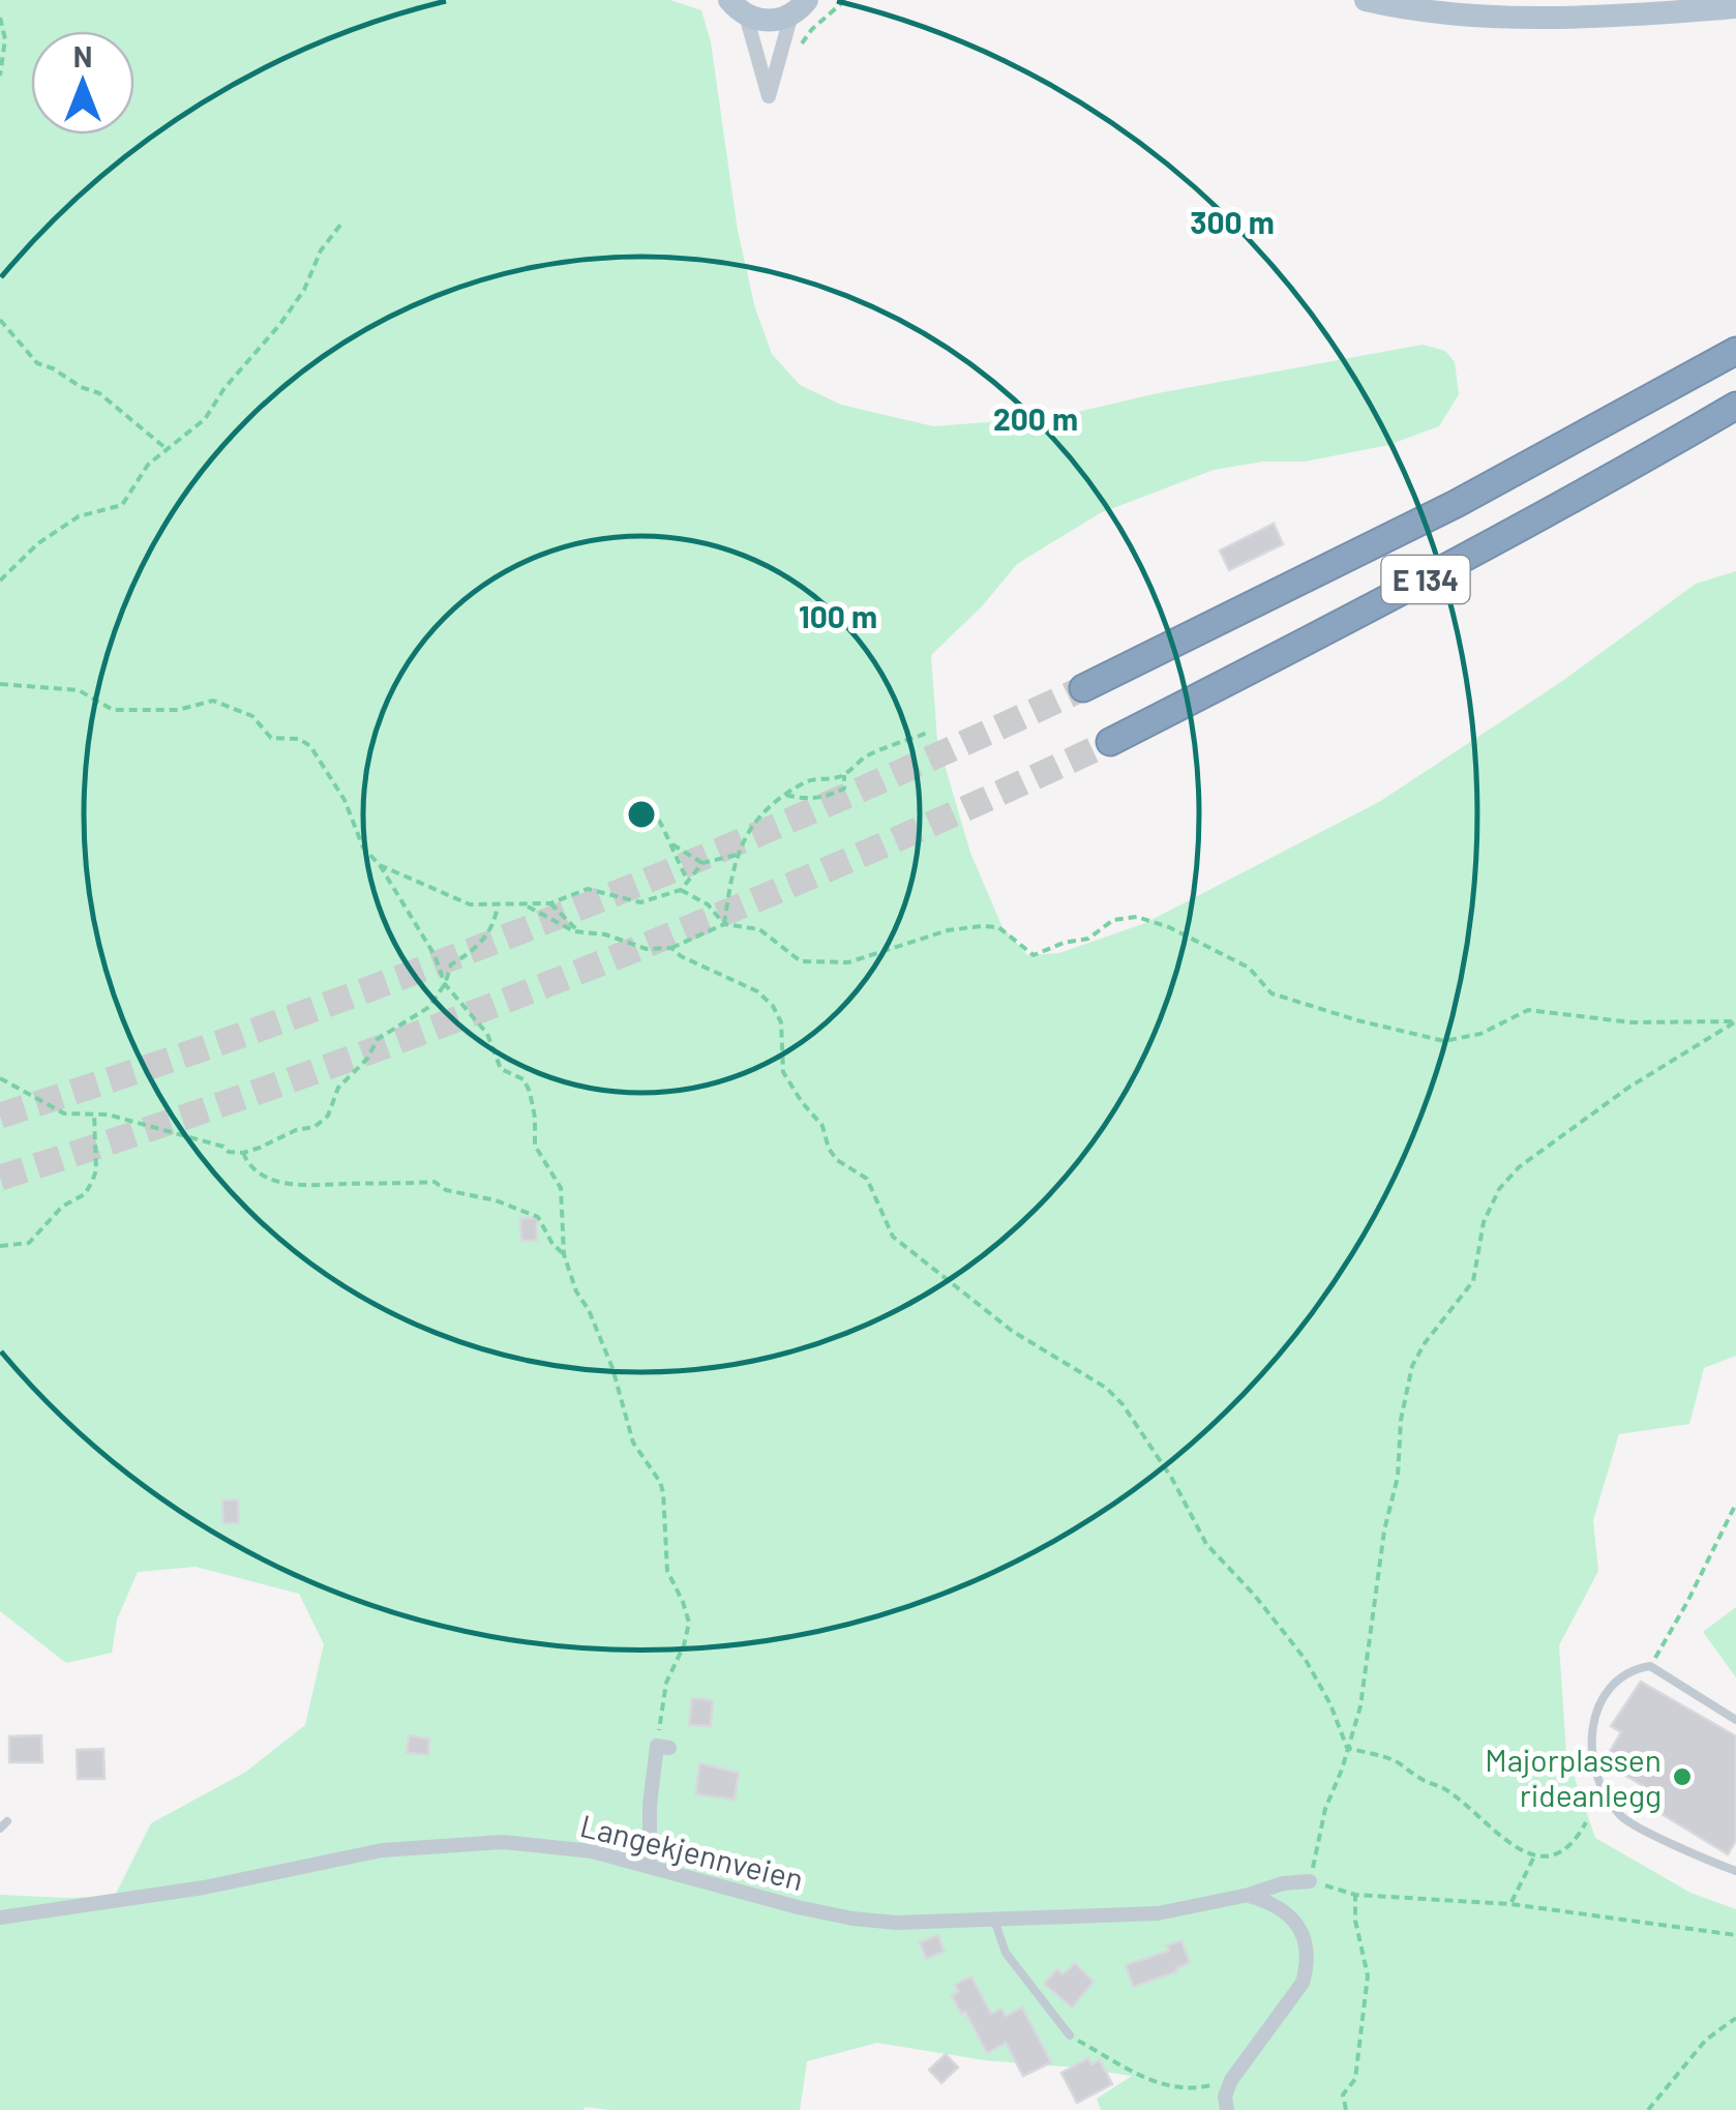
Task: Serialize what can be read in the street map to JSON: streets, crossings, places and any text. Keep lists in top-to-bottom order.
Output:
{
  "streets": {
    "highway": ["E 134"],
    "street": ["Langekjennveien"]
  },
  "places": ["Majorplassen rideanlegg"],
  "north": "top",
  "rings": ["300 m", "200 m", "100 m"]
}
